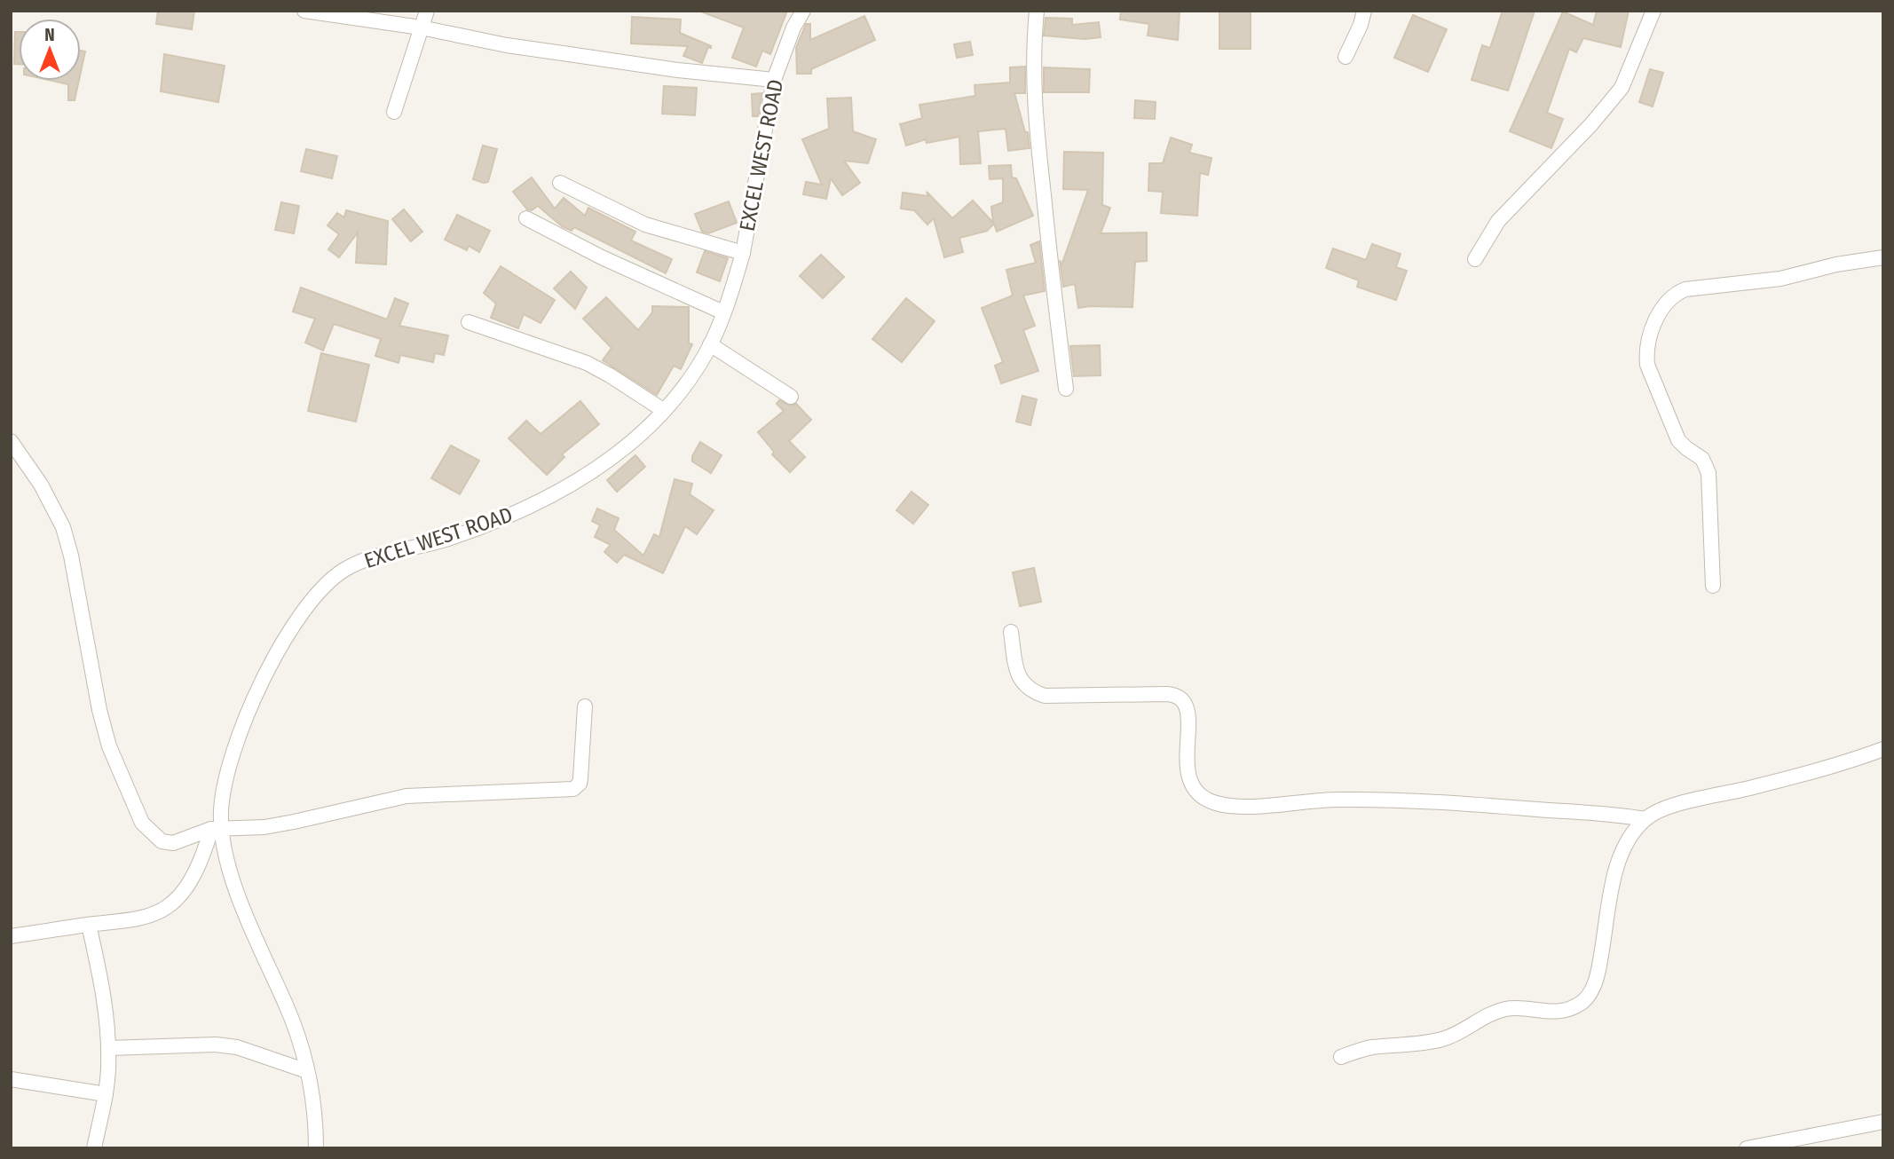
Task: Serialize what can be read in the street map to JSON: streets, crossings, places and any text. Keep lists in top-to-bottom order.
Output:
{
  "streets": {
    "street": ["EXCEL WEST ROAD"]
  },
  "north": "top"
}
